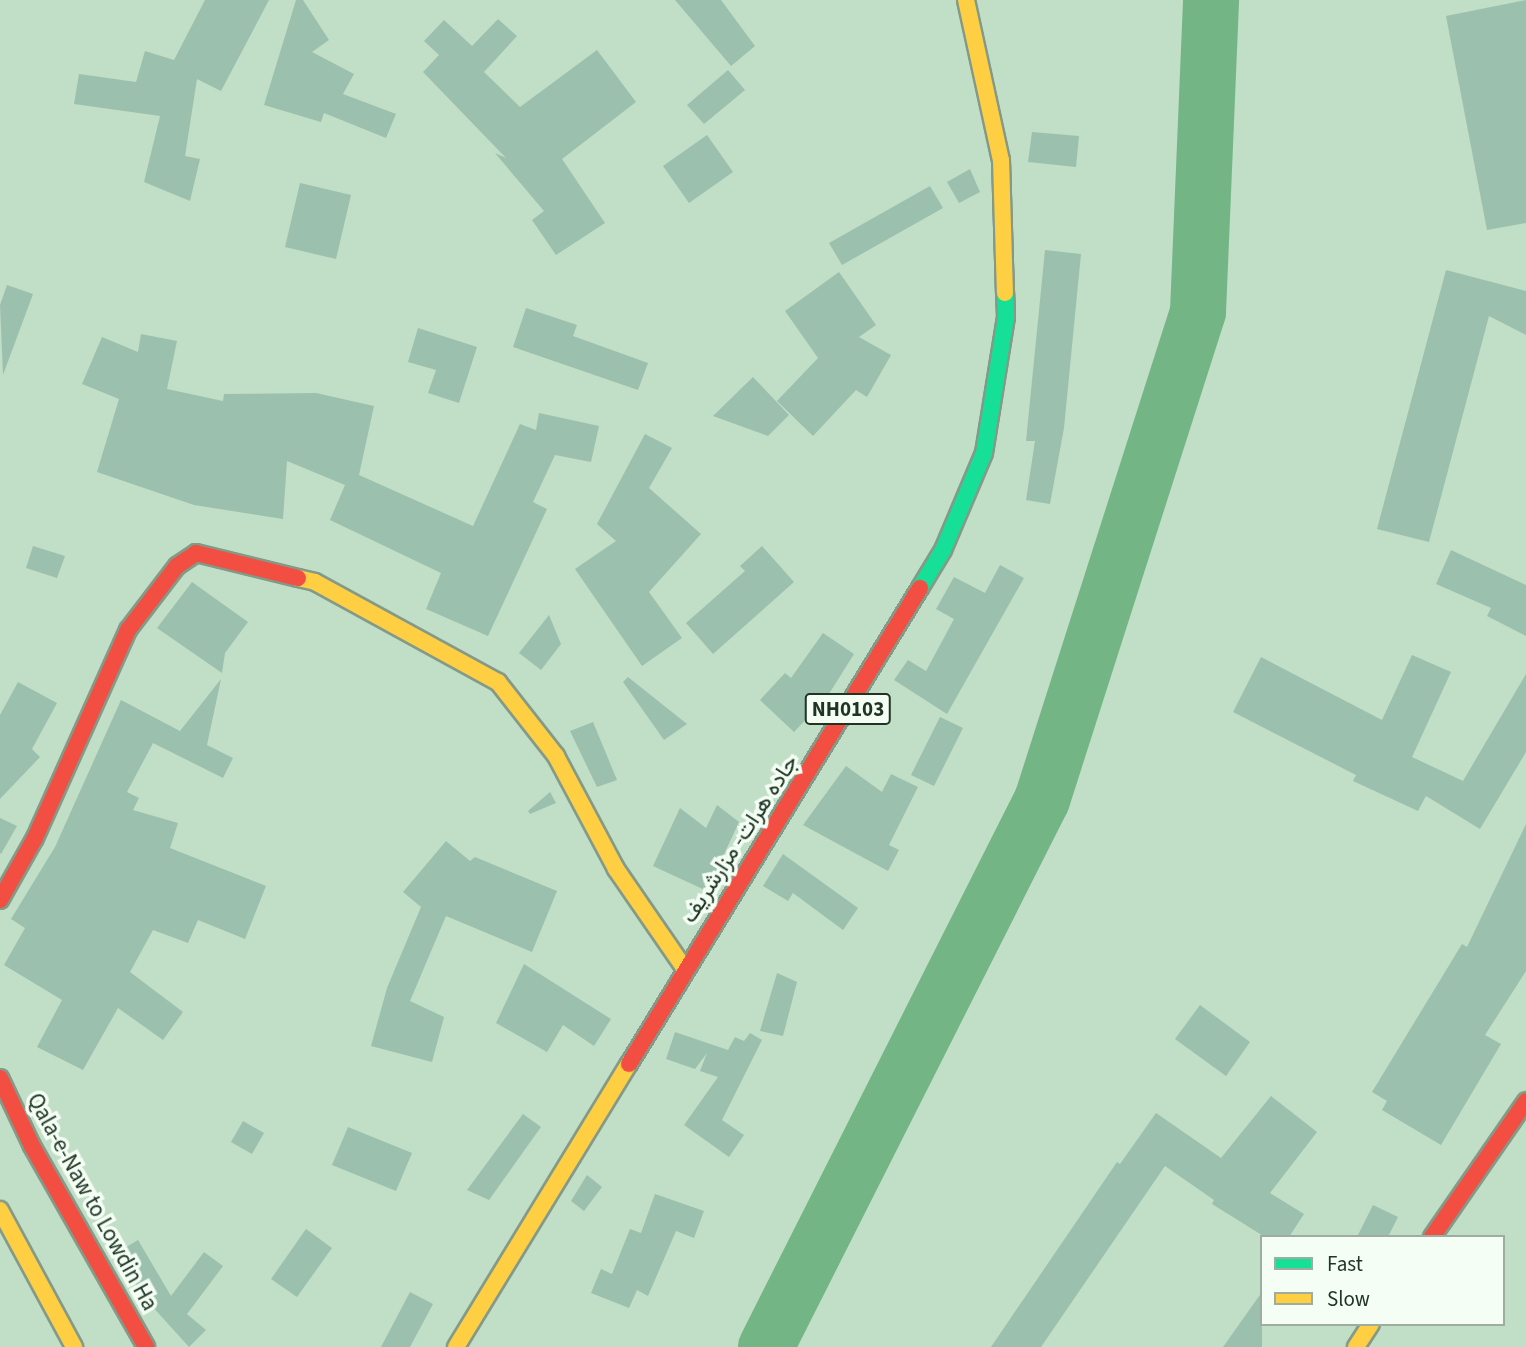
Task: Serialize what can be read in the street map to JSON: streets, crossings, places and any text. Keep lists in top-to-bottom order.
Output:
{
  "streets": {
    "main road": ["NH0103", "جاده هرات- مزارشریف", "Qala-e-Naw to Lowdin Ha"]
  },
  "legend": ["Fast", "Slow"]
}
